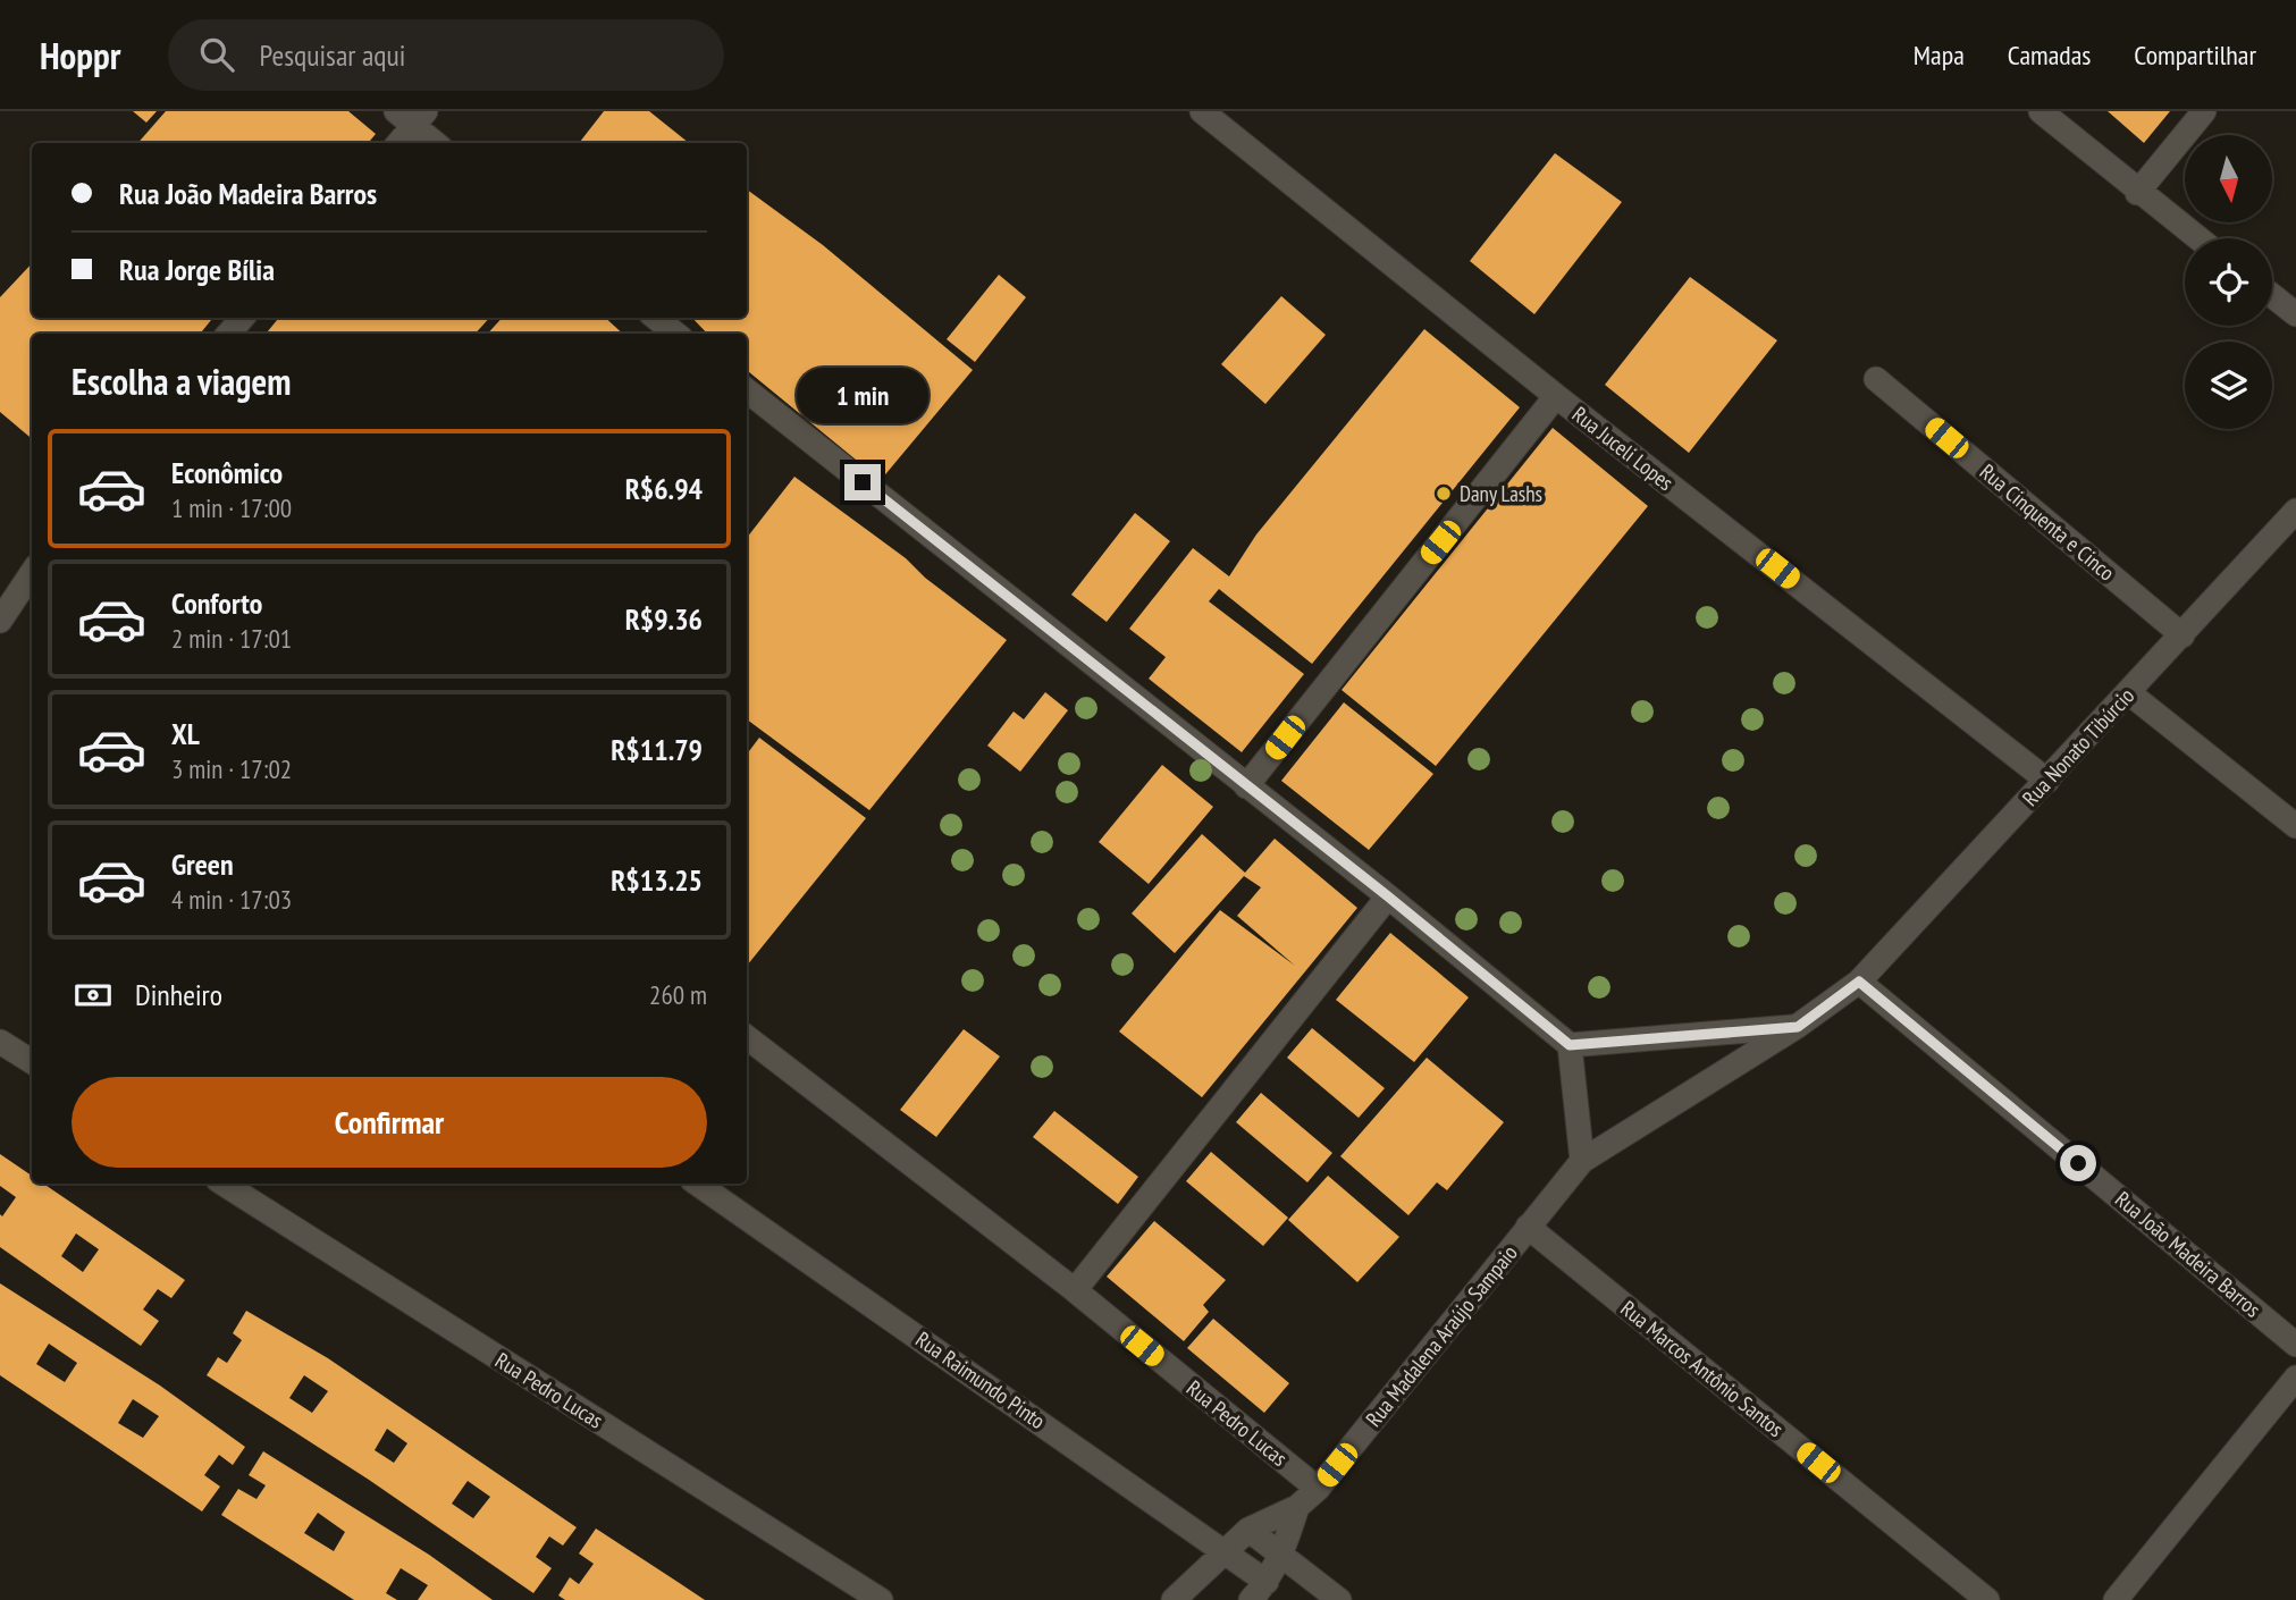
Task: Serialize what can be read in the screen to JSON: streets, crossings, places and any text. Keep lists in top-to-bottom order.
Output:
{
  "streets": {
    "street": [
      "Rua Juceli Lopes",
      "Rua Cinquenta e Cinco",
      "Rua Nonato Tibúrcio",
      "Rua João Madeira Barros",
      "Rua Madalena Araújo Sampaio",
      "Rua Marcos Antônio Santos",
      "Rua Raimundo Pinto",
      "Rua Pedro Lucas"
    ]
  },
  "crossings": [
    ["Rua Juceli Lopes", "Rua Nonato Tibúrcio"],
    ["Rua Cinquenta e Cinco", "Rua Nonato Tibúrcio"],
    ["Rua Nonato Tibúrcio", "Rua João Madeira Barros"],
    ["Rua Nonato Tibúrcio", "Rua Madalena Araújo Sampaio"],
    ["Rua João Madeira Barros", "Rua Madalena Araújo Sampaio"],
    ["Rua Madalena Araújo Sampaio", "Rua Marcos Antônio Santos"],
    ["Rua Madalena Araújo Sampaio", "Rua Raimundo Pinto"],
    ["Rua Madalena Araújo Sampaio", "Rua Pedro Lucas"]
  ],
  "places": ["Dany Lashs"],
  "north": "bottom",
  "page": {
    "header": "Hoppr",
    "search": "Pesquisar aqui",
    "nav": ["Mapa", "Camadas", "Compartilhar"],
    "banner": ["Rua João Madeira Barros", "Rua Jorge Bília"],
    "heading": "Escolha a viagem",
    "bubble": "1 min",
    "list": [
      {
        "name": "Econômico",
        "note": "1 min · 17:00",
        "value": "R$6.94"
      },
      {
        "name": "Conforto",
        "note": "2 min · 17:01",
        "value": "R$9.36"
      },
      {
        "name": "XL",
        "note": "3 min · 17:02",
        "value": "R$11.79"
      },
      {
        "name": "Green",
        "note": "4 min · 17:03",
        "value": "R$13.25"
      }
    ],
    "pay": ["Dinheiro", "260 m"],
    "buttons": "Confirmar"
  }
}
